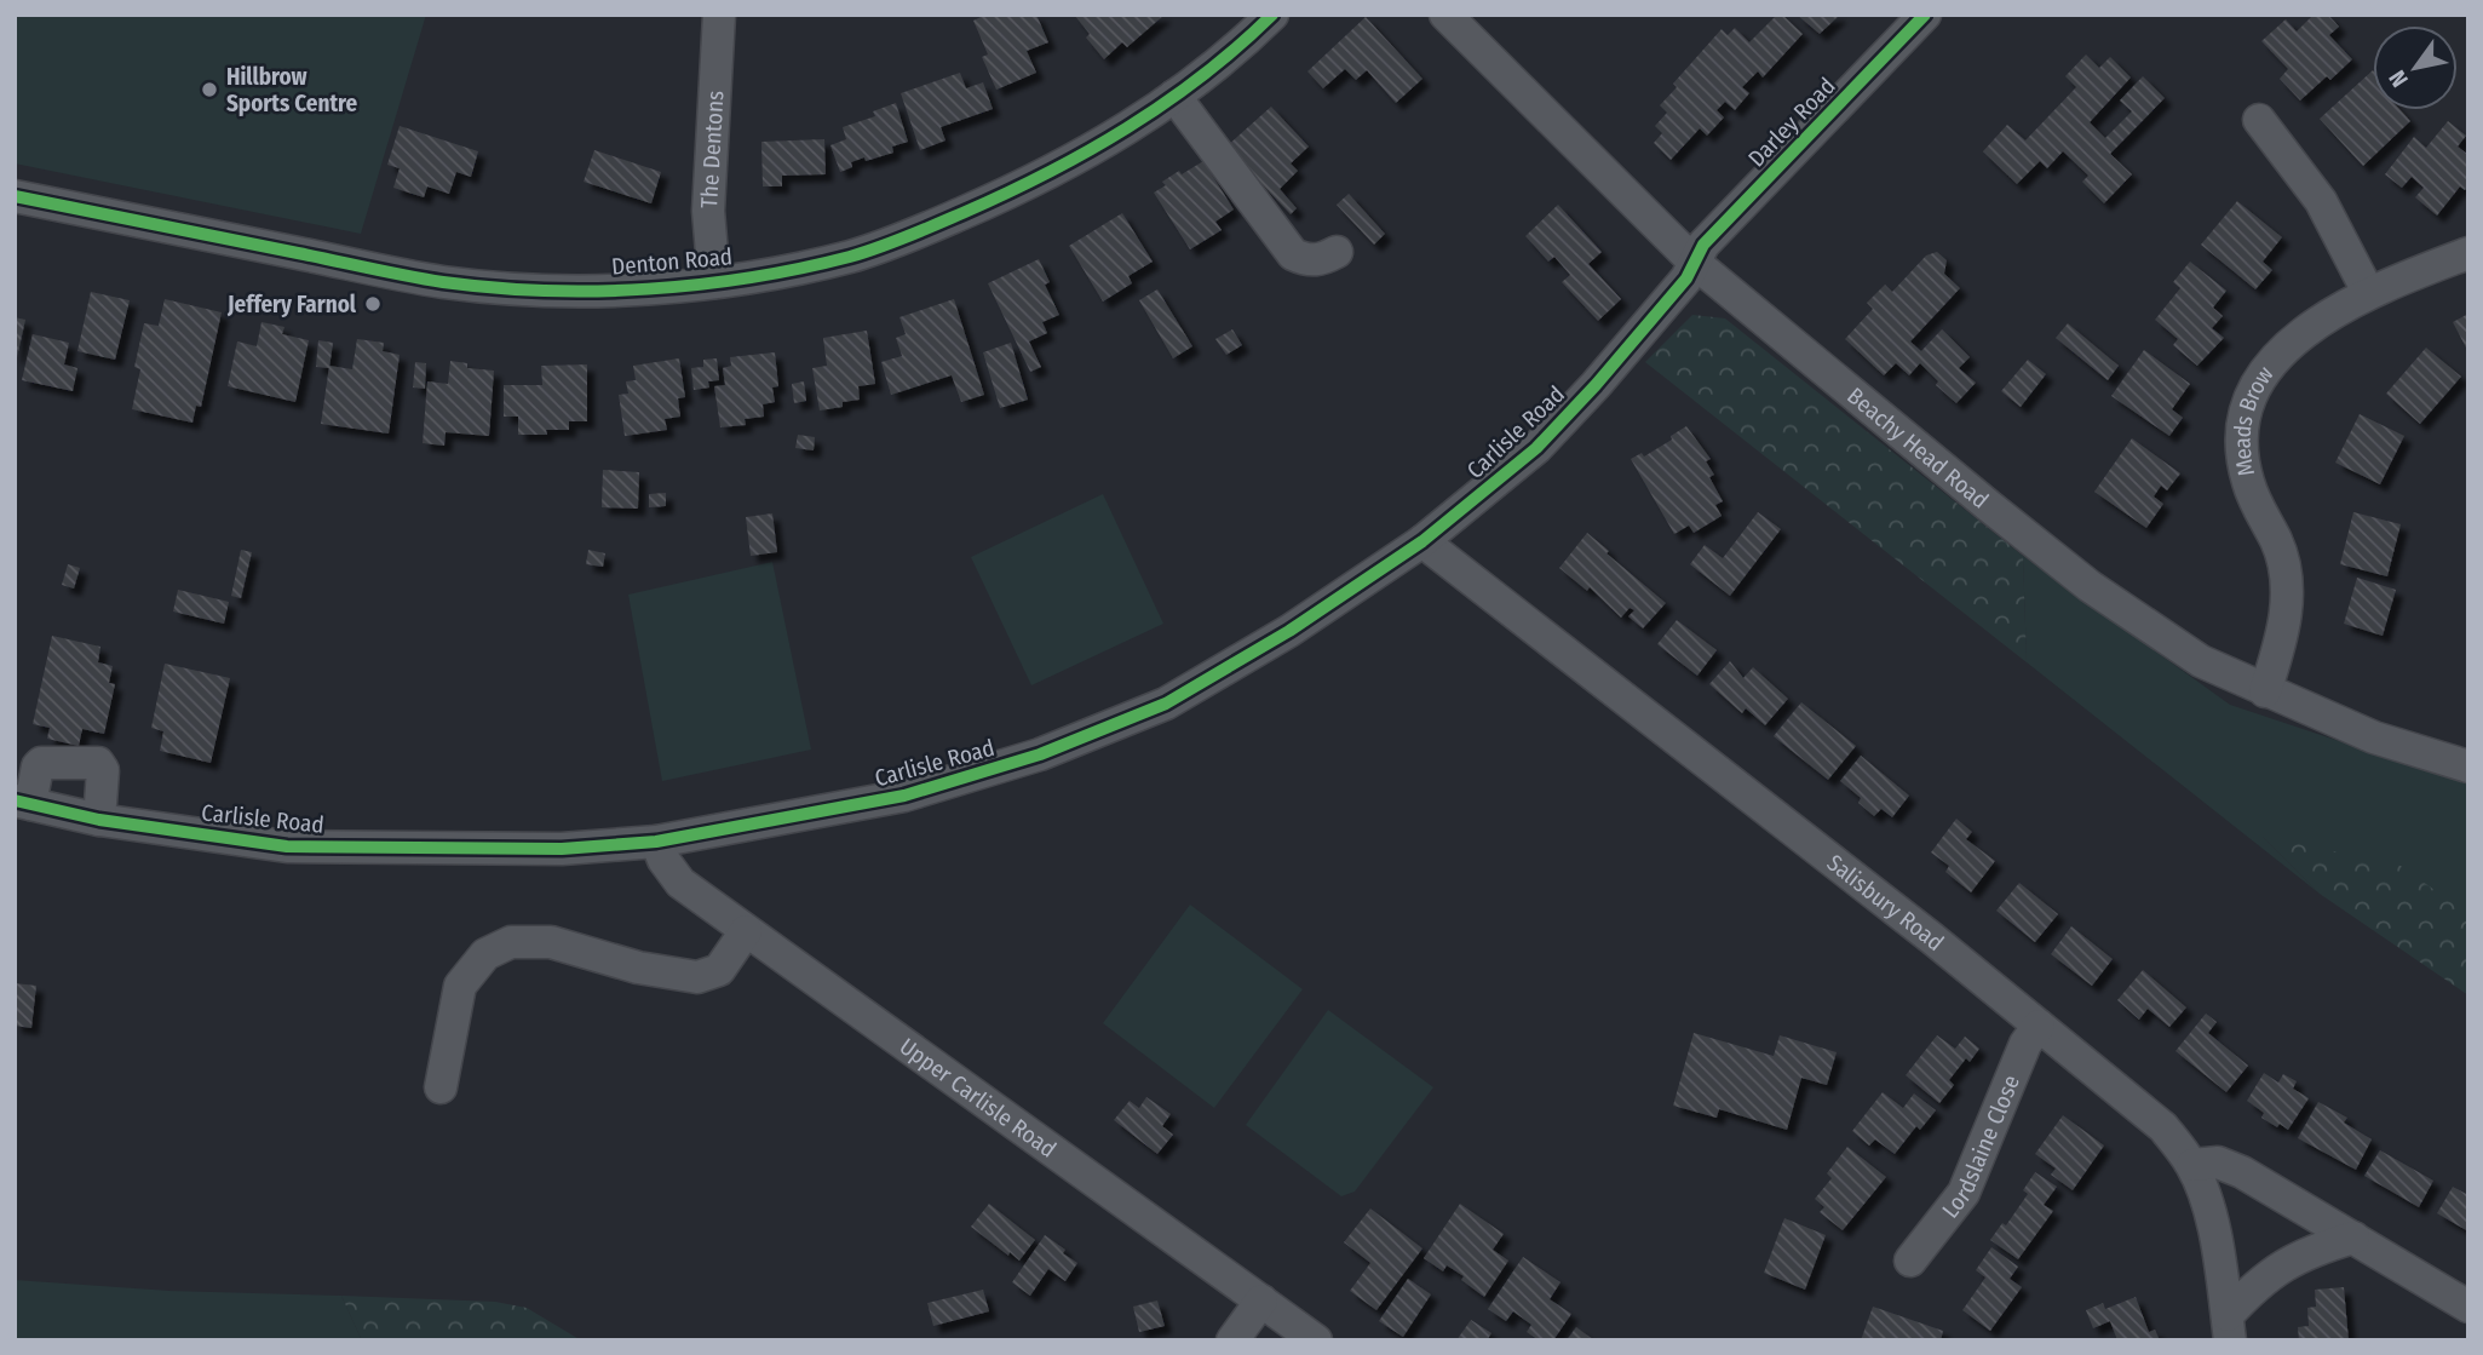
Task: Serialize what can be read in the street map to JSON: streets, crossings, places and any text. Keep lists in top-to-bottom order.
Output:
{
  "streets": {
    "street": [
      "Darley Road",
      "The Dentons",
      "Denton Road",
      "Meads Brow",
      "Carlisle Road",
      "Beachy Head Road",
      "Salisbury Road",
      "Upper Carlisle Road",
      "Lordslaine Close"
    ]
  },
  "crossings": [
    ["Darley Road", "Carlisle Road"],
    ["Darley Road", "Beachy Head Road"],
    ["The Dentons", "Denton Road"],
    ["Meads Brow", "Beachy Head Road"],
    ["Carlisle Road", "Beachy Head Road"],
    ["Carlisle Road", "Salisbury Road"],
    ["Carlisle Road", "Upper Carlisle Road"],
    ["Salisbury Road", "Lordslaine Close"]
  ],
  "places": ["Hillbrow Sports Centre", "Jeffery Farnol"],
  "north": "bottom left"
}
